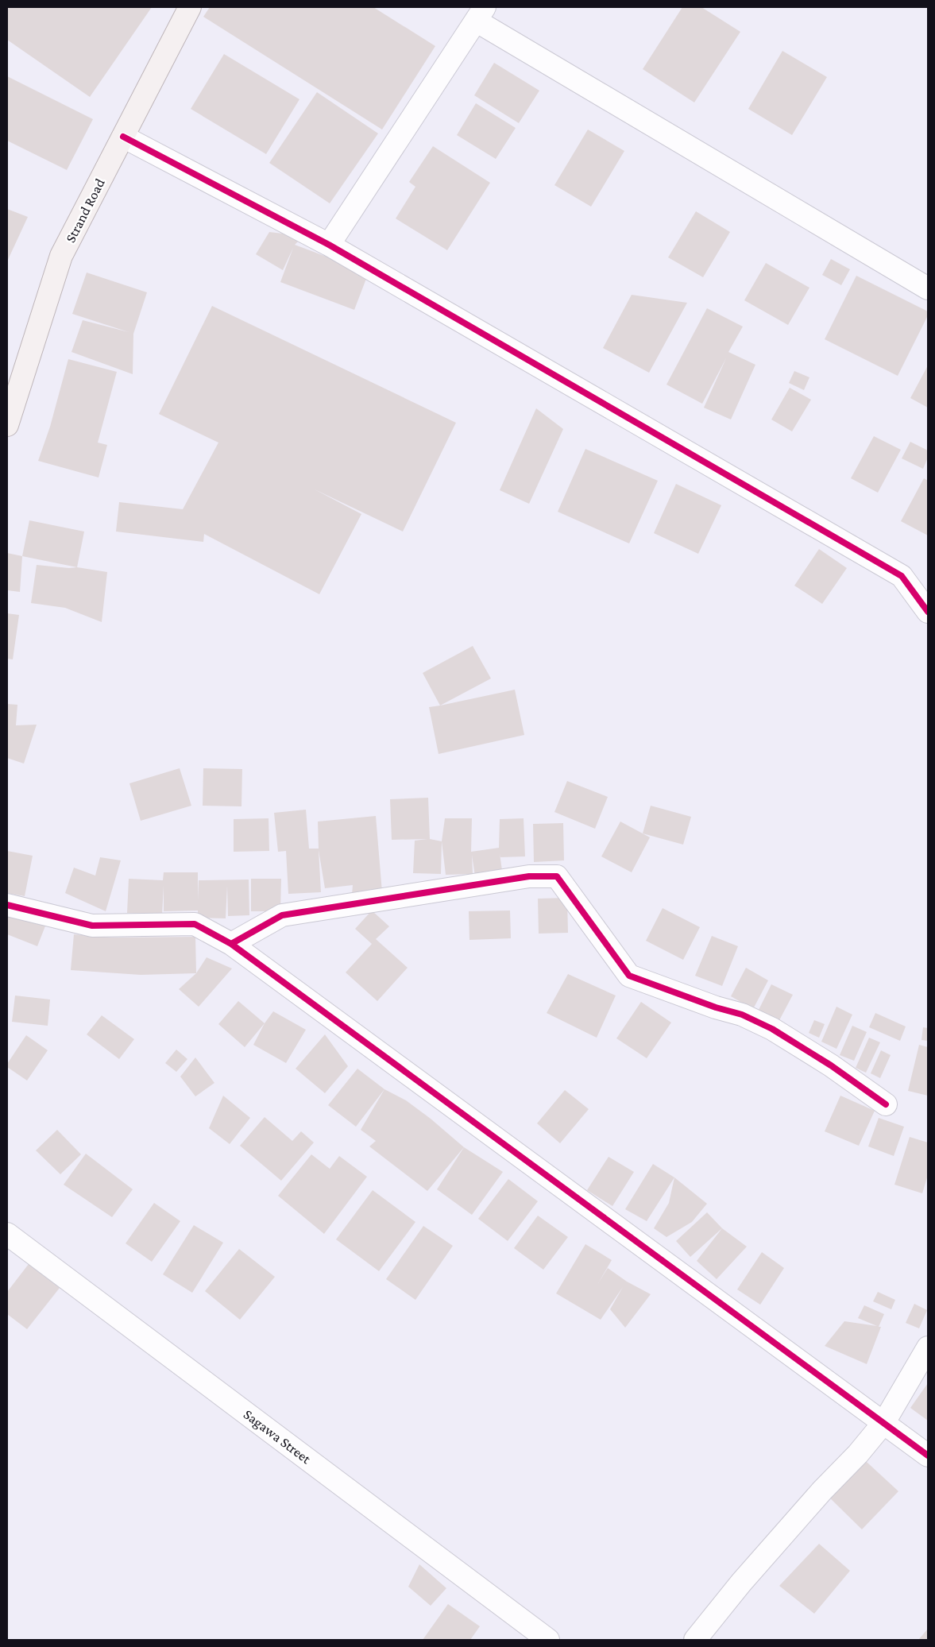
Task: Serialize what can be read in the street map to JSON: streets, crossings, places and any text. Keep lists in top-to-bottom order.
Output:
{
  "streets": {
    "main road": ["Strand Road"],
    "street": ["Sagawa Street"]
  }
}
